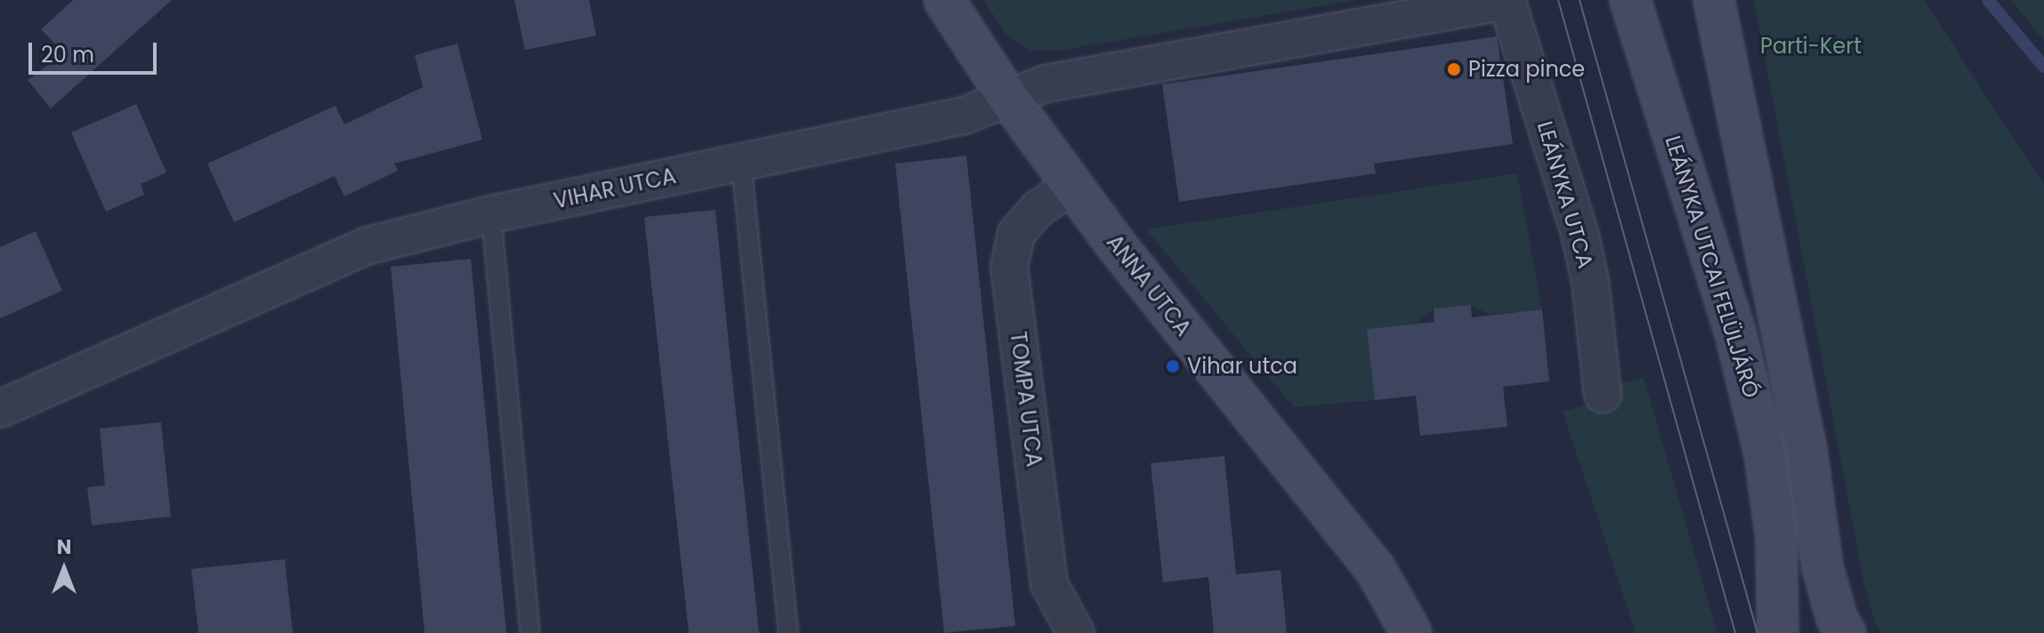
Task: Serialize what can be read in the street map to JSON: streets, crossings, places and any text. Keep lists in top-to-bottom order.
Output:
{
  "streets": {
    "street": [
      "VIHAR UTCA",
      "LEÁNYKA UTCA",
      "LEÁNYKA UTCAI FELÜLJÁRÓ",
      "ANNA UTCA",
      "TOMPA UTCA"
    ]
  },
  "crossings": [
    ["VIHAR UTCA", "LEÁNYKA UTCA"],
    ["VIHAR UTCA", "ANNA UTCA"],
    ["ANNA UTCA", "TOMPA UTCA"]
  ],
  "parks": ["Parti-Kert"],
  "places": ["Pizza pince", "Vihar utca"],
  "scale_bar": "20 m",
  "north": "top"
}
